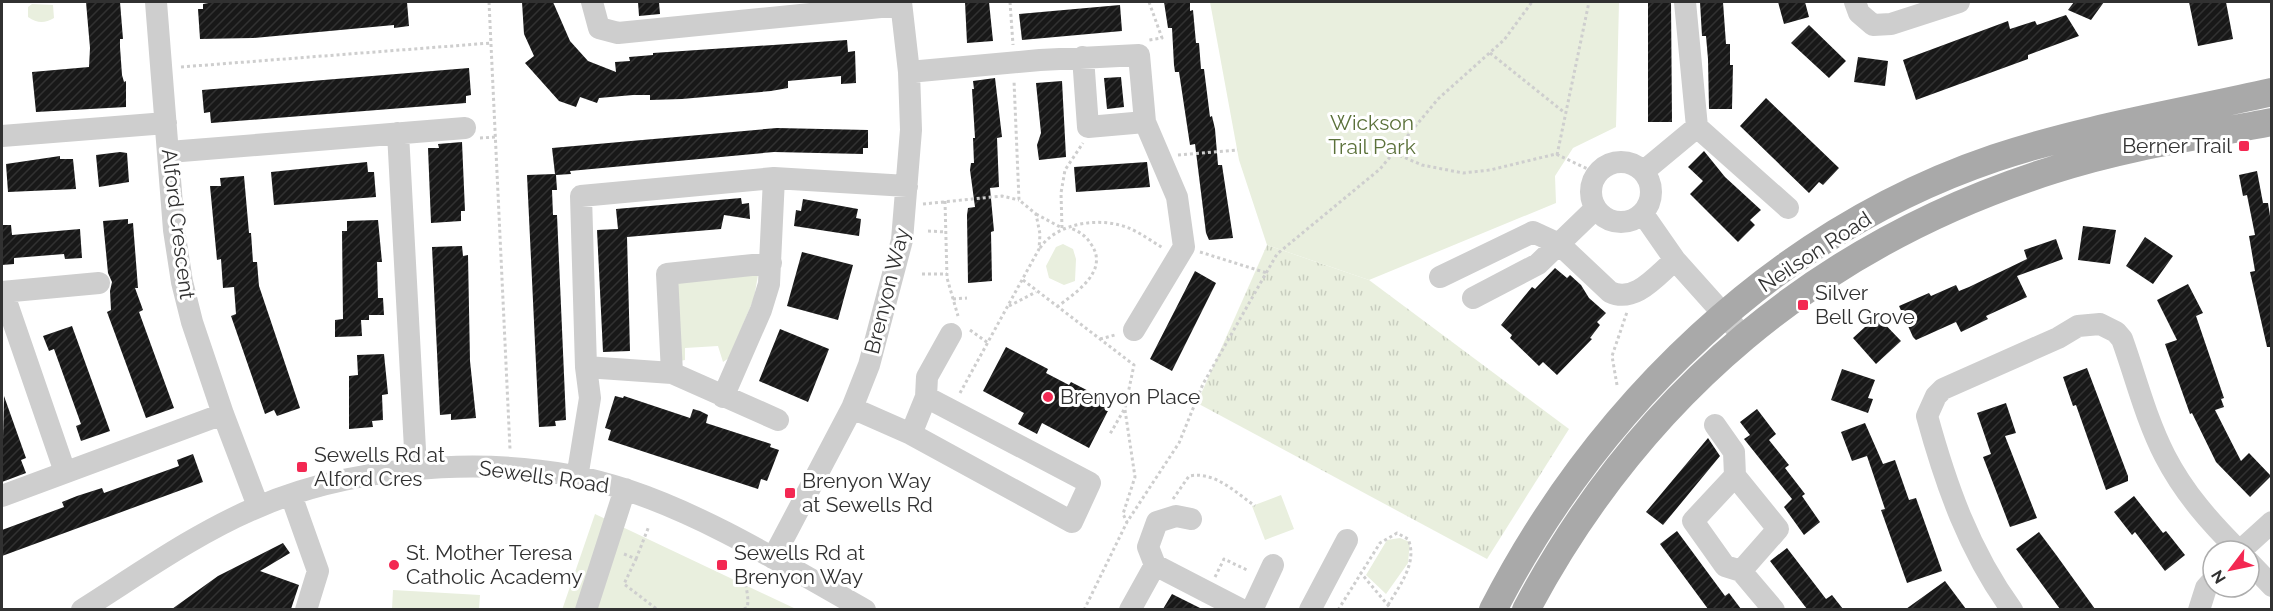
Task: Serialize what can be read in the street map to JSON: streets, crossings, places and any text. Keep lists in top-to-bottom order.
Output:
{
  "streets": {
    "main road": ["Neilson Road"],
    "street": ["Alford Crescent", "Brenyon Way", "Sewells Road"]
  },
  "crossings": [
    ["Alford Crescent", "Sewells Road"],
    ["Brenyon Way", "Sewells Road"]
  ],
  "parks": ["Wickson Trail Park"],
  "places": {
    "transit": [
      "Berner Trail",
      "Silver Bell Grove",
      "Sewells Rd at Alford Cres",
      "Brenyon Way at Sewells Rd",
      "Sewells Rd at Brenyon Way"
    ],
    "other": ["Brenyon Place", "St. Mother Teresa Catholic Academy"]
  },
  "north": "bottom left"
}
